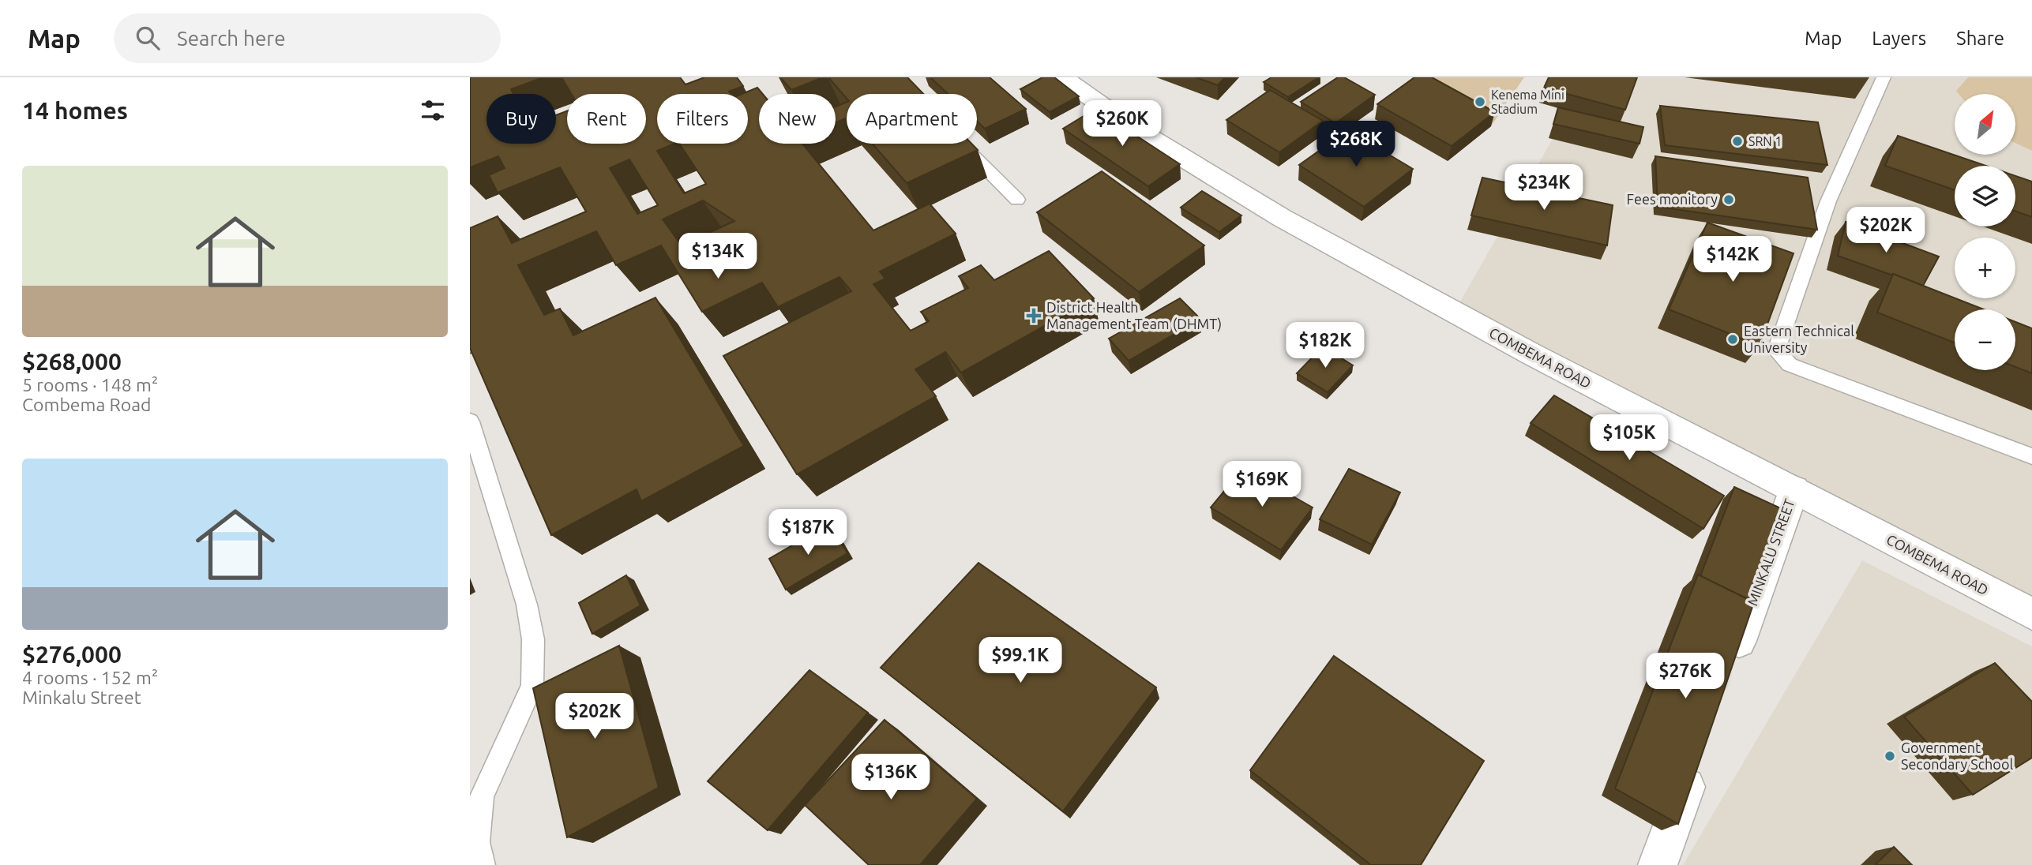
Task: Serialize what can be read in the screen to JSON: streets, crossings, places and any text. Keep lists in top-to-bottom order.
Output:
{
  "streets": {
    "street": ["COMBEMA ROAD", "MINKALU STREET"]
  },
  "crossings": [
    ["COMBEMA ROAD", "MINKALU STREET"]
  ],
  "places": {
    "other": [
      "Kenema Mini Stadium",
      "SRN 1",
      "Fees monitory",
      "Eastern Technical University",
      "Government Secondary School"
    ],
    "health": ["District Health Management Team (DHMT)"]
  },
  "north": "top right",
  "page": {
    "header": "Map",
    "search": "Search here",
    "nav": ["Map", "Layers", "Share"],
    "heading": "14 homes",
    "map_buttons": ["+", "−"],
    "chip": [
      "Buy",
      "Rent",
      "Filters",
      "New",
      "Apartment"
    ],
    "price": [
      "$260K",
      "$268K",
      "$234K",
      "$202K",
      "$134K",
      "$142K",
      "$182K",
      "$105K",
      "$169K",
      "$187K",
      "$99.1K",
      "$276K",
      "$202K",
      "$136K"
    ],
    "list": [
      {
        "name": "$268,000",
        "note": "5 rooms · 148 m² · Combema Road"
      },
      {
        "name": "$276,000",
        "note": "4 rooms · 152 m² · Minkalu Street"
      }
    ]
  }
}
